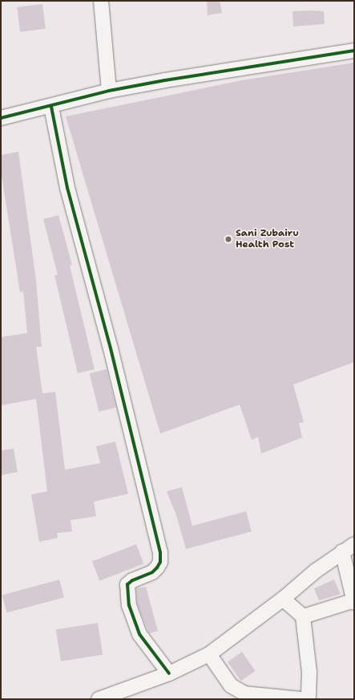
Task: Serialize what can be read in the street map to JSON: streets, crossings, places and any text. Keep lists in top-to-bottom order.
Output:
{
  "places": ["Sani Zubairu Health Post"]
}
